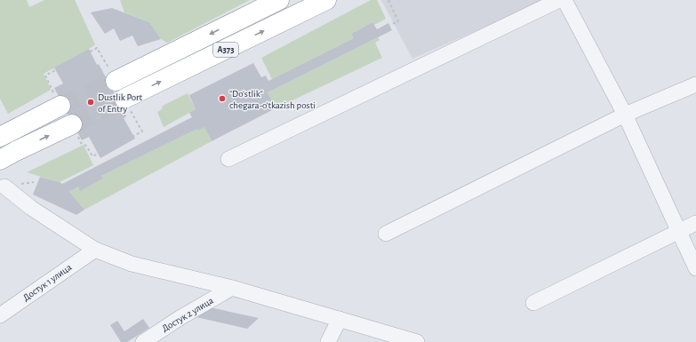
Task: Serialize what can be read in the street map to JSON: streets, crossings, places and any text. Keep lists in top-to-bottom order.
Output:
{
  "streets": {
    "highway": ["A373"],
    "street": ["Достук 1 улица", "Достук 2 улица"]
  },
  "places": ["\"Do'stlik\" chegara-o'tkazish posti", "Dustlik Port of Entry"]
}
